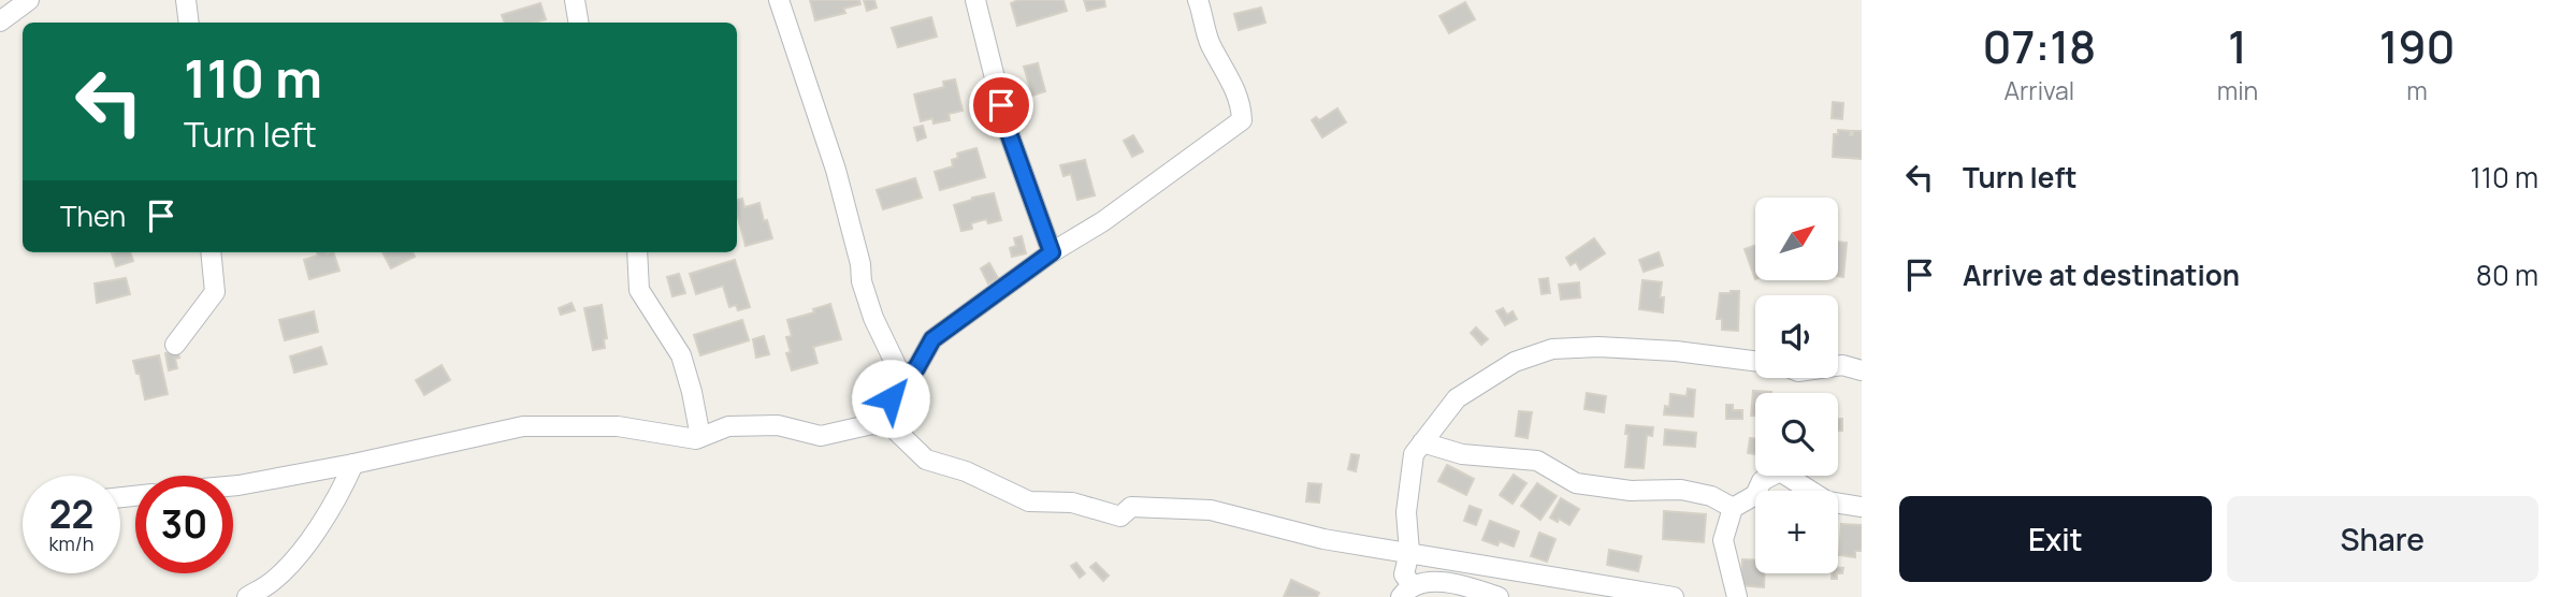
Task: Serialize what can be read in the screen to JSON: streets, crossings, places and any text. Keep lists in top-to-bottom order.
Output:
{
  "north": "top right",
  "page": {
    "eta": [
      "07:18",
      "Arrival",
      "1",
      "min",
      "190",
      "m"
    ],
    "turn": ["110 m", "Turn left"],
    "list": [
      {
        "name": "Turn left",
        "value": "110 m"
      },
      {
        "name": "Arrive at destination",
        "value": "80 m"
      }
    ],
    "then": "Then",
    "map_buttons": "+",
    "speed": "22 km/h",
    "limit": "30",
    "buttons": ["Exit", "Share"]
  }
}
